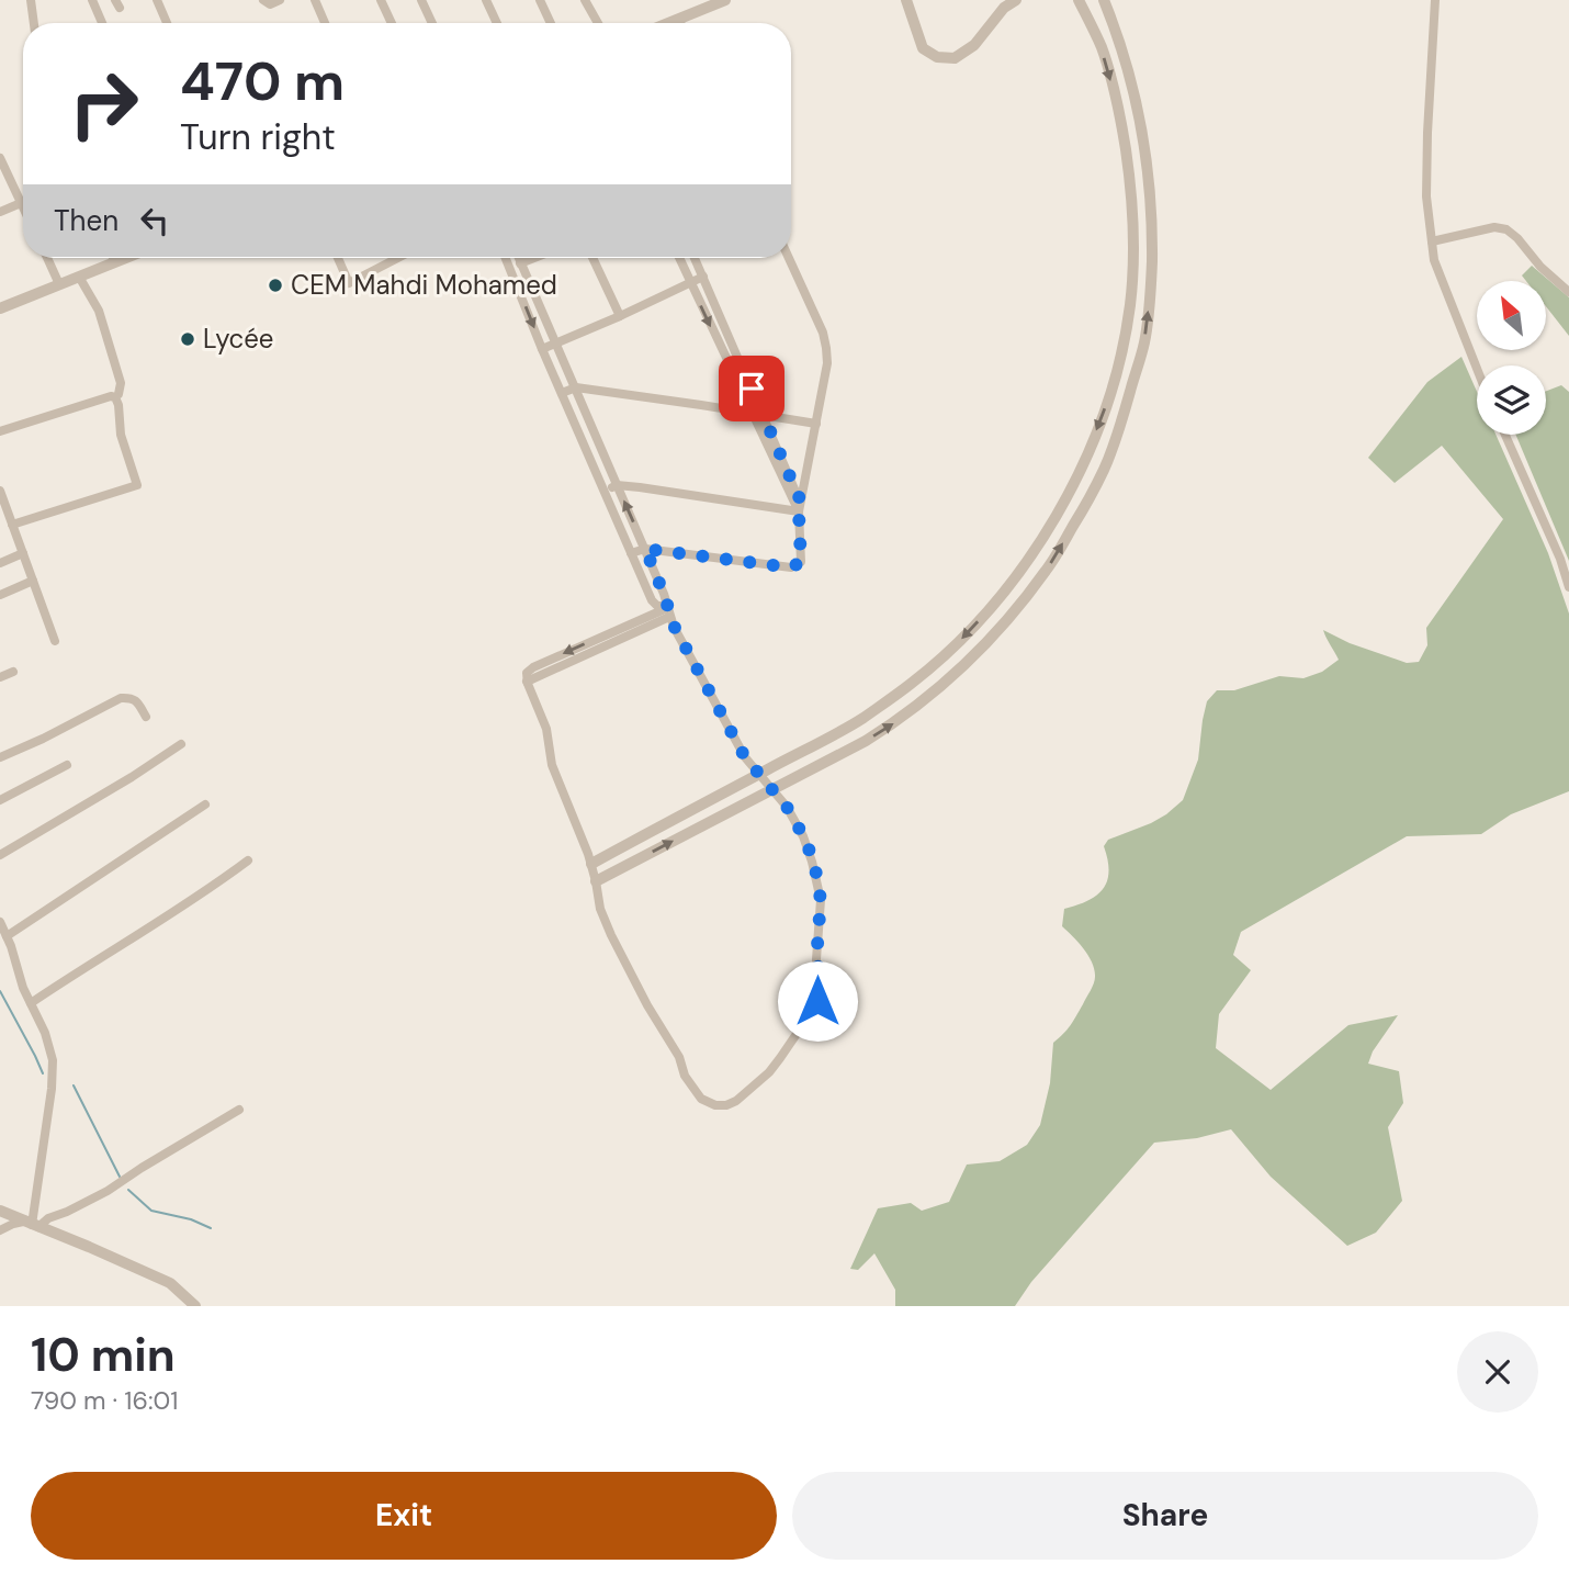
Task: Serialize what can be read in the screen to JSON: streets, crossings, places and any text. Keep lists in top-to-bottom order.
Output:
{
  "places": ["CEM Mahdi Mohamed", "Lycée"],
  "north": "top left",
  "page": {
    "turn": ["470 m", "Turn right"],
    "then": "Then",
    "heading": ["10 min", "790 m · 16:01"],
    "buttons": ["Exit", "Share"]
  }
}
